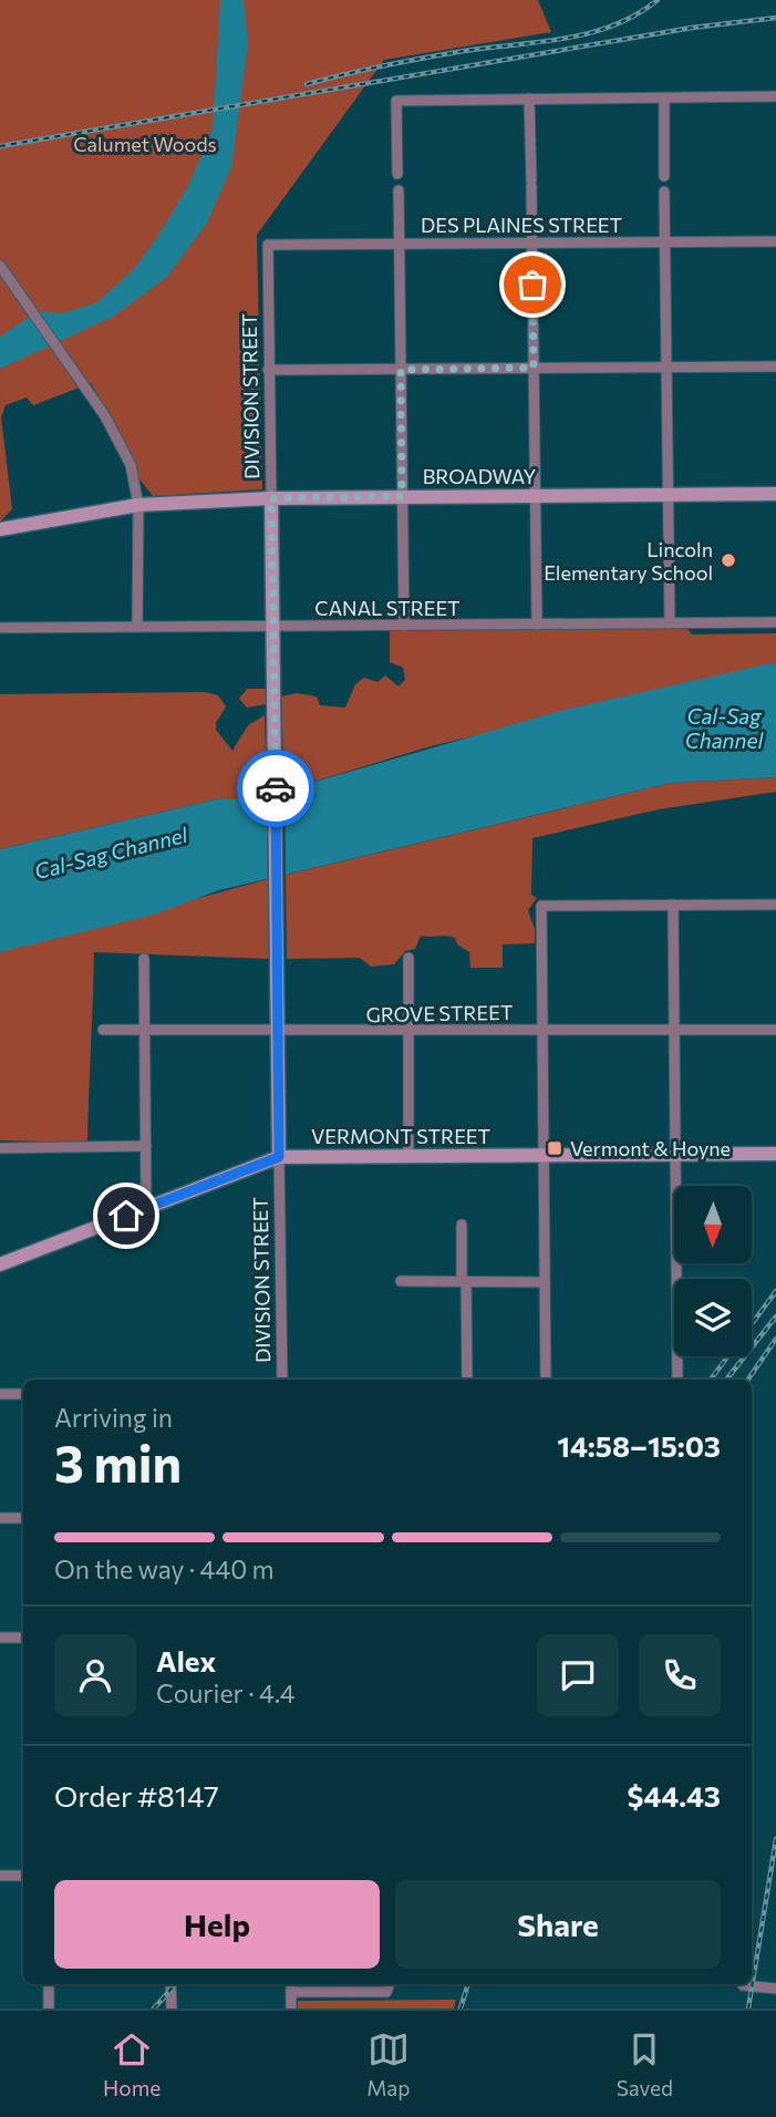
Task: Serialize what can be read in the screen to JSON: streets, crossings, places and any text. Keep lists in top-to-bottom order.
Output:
{
  "streets": {
    "street": [
      "DES PLAINES STREET",
      "DIVISION STREET",
      "BROADWAY",
      "CANAL STREET",
      "GROVE STREET",
      "VERMONT STREET"
    ]
  },
  "crossings": [
    ["DES PLAINES STREET", "DIVISION STREET"],
    ["DIVISION STREET", "BROADWAY"],
    ["DIVISION STREET", "CANAL STREET"],
    ["DIVISION STREET", "GROVE STREET"],
    ["DIVISION STREET", "VERMONT STREET"]
  ],
  "water": ["Cal-Sag Channel"],
  "parks": ["Calumet Woods"],
  "places": {
    "other": ["Lincoln Elementary School"],
    "transit": ["Vermont & Hoyne"]
  },
  "north": "bottom",
  "page": {
    "heading": ["3 min", "Arriving in", "14:58–15:03"],
    "panel": [
      "Alex",
      "Courier · 4.4",
      "Order #8147",
      "$44.43"
    ],
    "bar": "On the way · 440 m",
    "buttons": ["Help", "Share"],
    "tabs": ["Home", "Map", "Saved"]
  }
}
